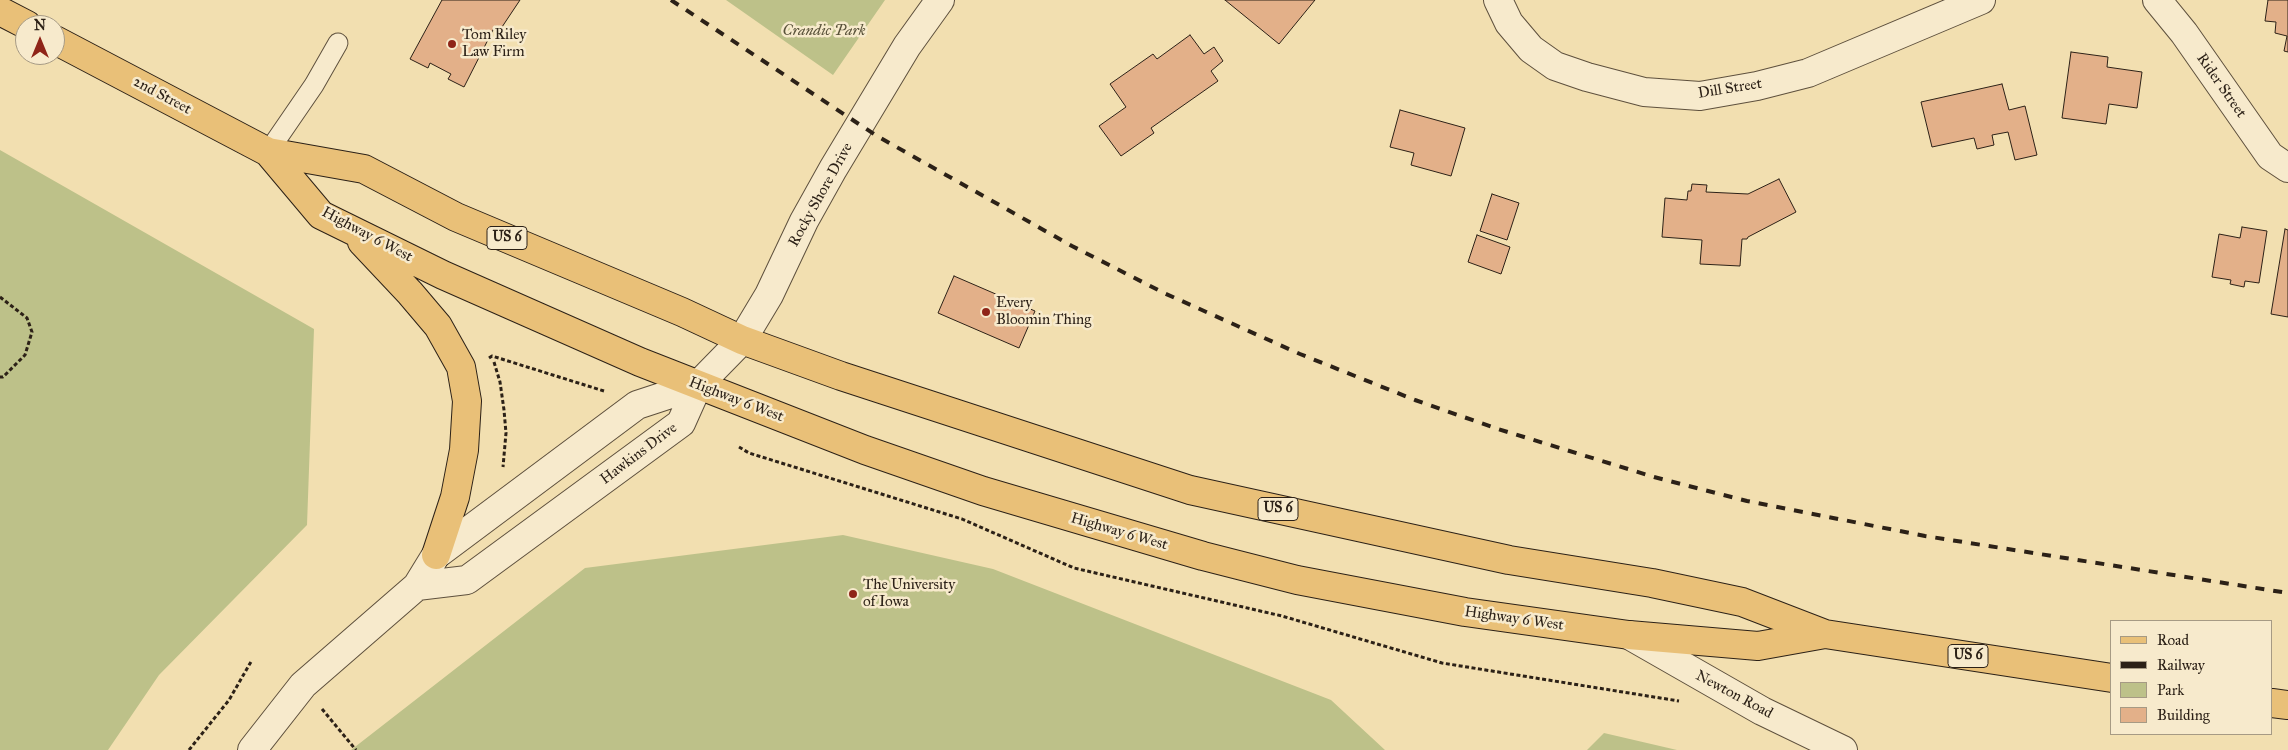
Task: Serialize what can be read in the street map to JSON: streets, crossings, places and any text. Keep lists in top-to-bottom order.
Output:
{
  "streets": {
    "main road": ["2nd Street", "Highway 6 West", "US 6"],
    "street": [
      "Rider Street",
      "Dill Street",
      "Rocky Shore Drive",
      "Hawkins Drive",
      "Newton Road"
    ]
  },
  "crossings": [
    ["2nd Street", "Highway 6 West"],
    ["Rocky Shore Drive", "Highway 6 West"],
    ["Rocky Shore Drive", "Hawkins Drive"],
    ["Highway 6 West", "Hawkins Drive"],
    ["Highway 6 West", "Newton Road"]
  ],
  "parks": ["Crandic Park"],
  "places": ["Tom Riley Law Firm", "Every Bloomin Thing", "The University of Iowa"],
  "legend": [
    "Road",
    "Railway",
    "Park",
    "Building"
  ],
  "north": "top"
}
